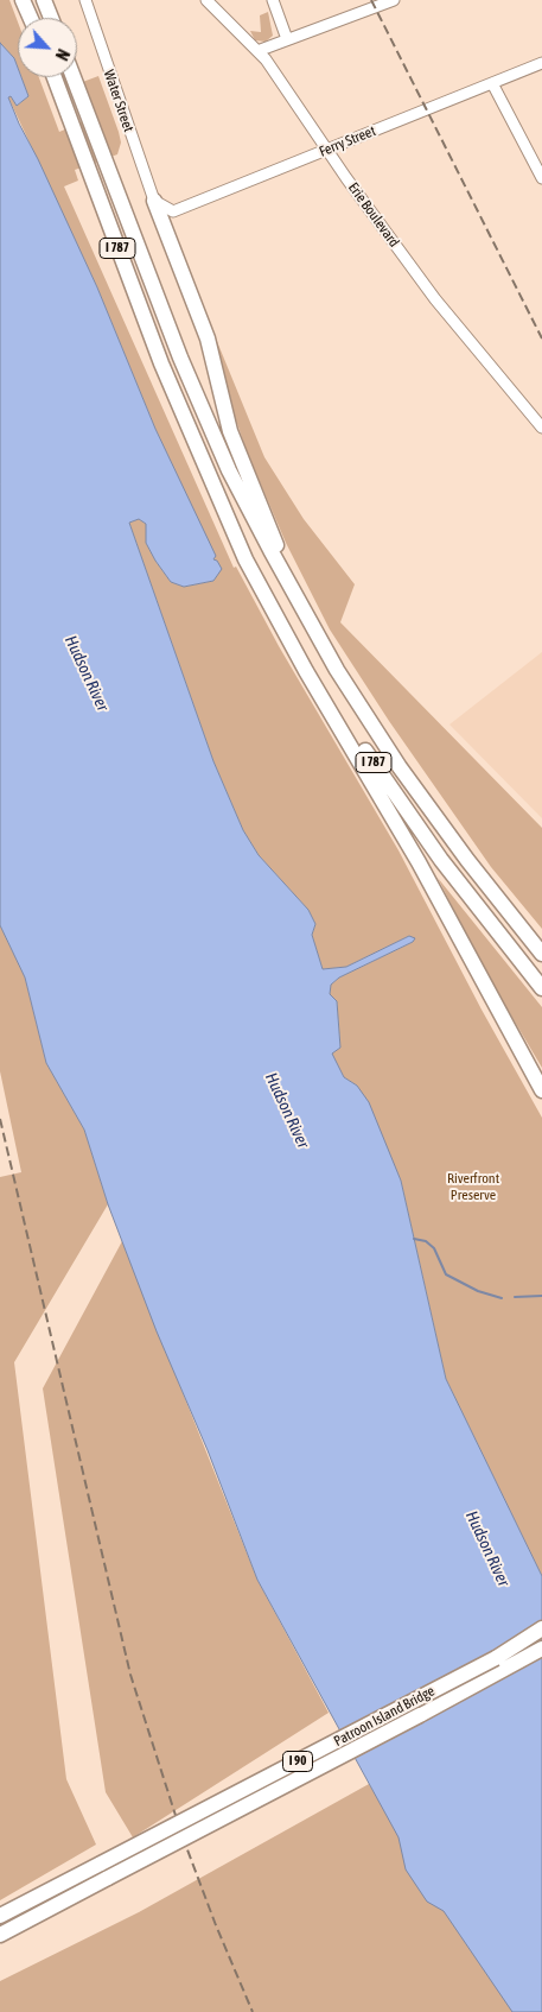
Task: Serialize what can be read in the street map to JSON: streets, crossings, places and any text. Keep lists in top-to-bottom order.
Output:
{
  "streets": {
    "highway": ["I 787", "Patroon Island Bridge", "I 90"],
    "street": ["Water Street", "Ferry Street", "Erie Boulevard"]
  },
  "crossings": [
    ["Water Street", "Ferry Street"],
    ["Ferry Street", "Erie Boulevard"],
    ["Patroon Island Bridge", "I 90"]
  ],
  "water": ["Hudson River"],
  "parks": ["Riverfront Preserve"],
  "north": "bottom right"
}
